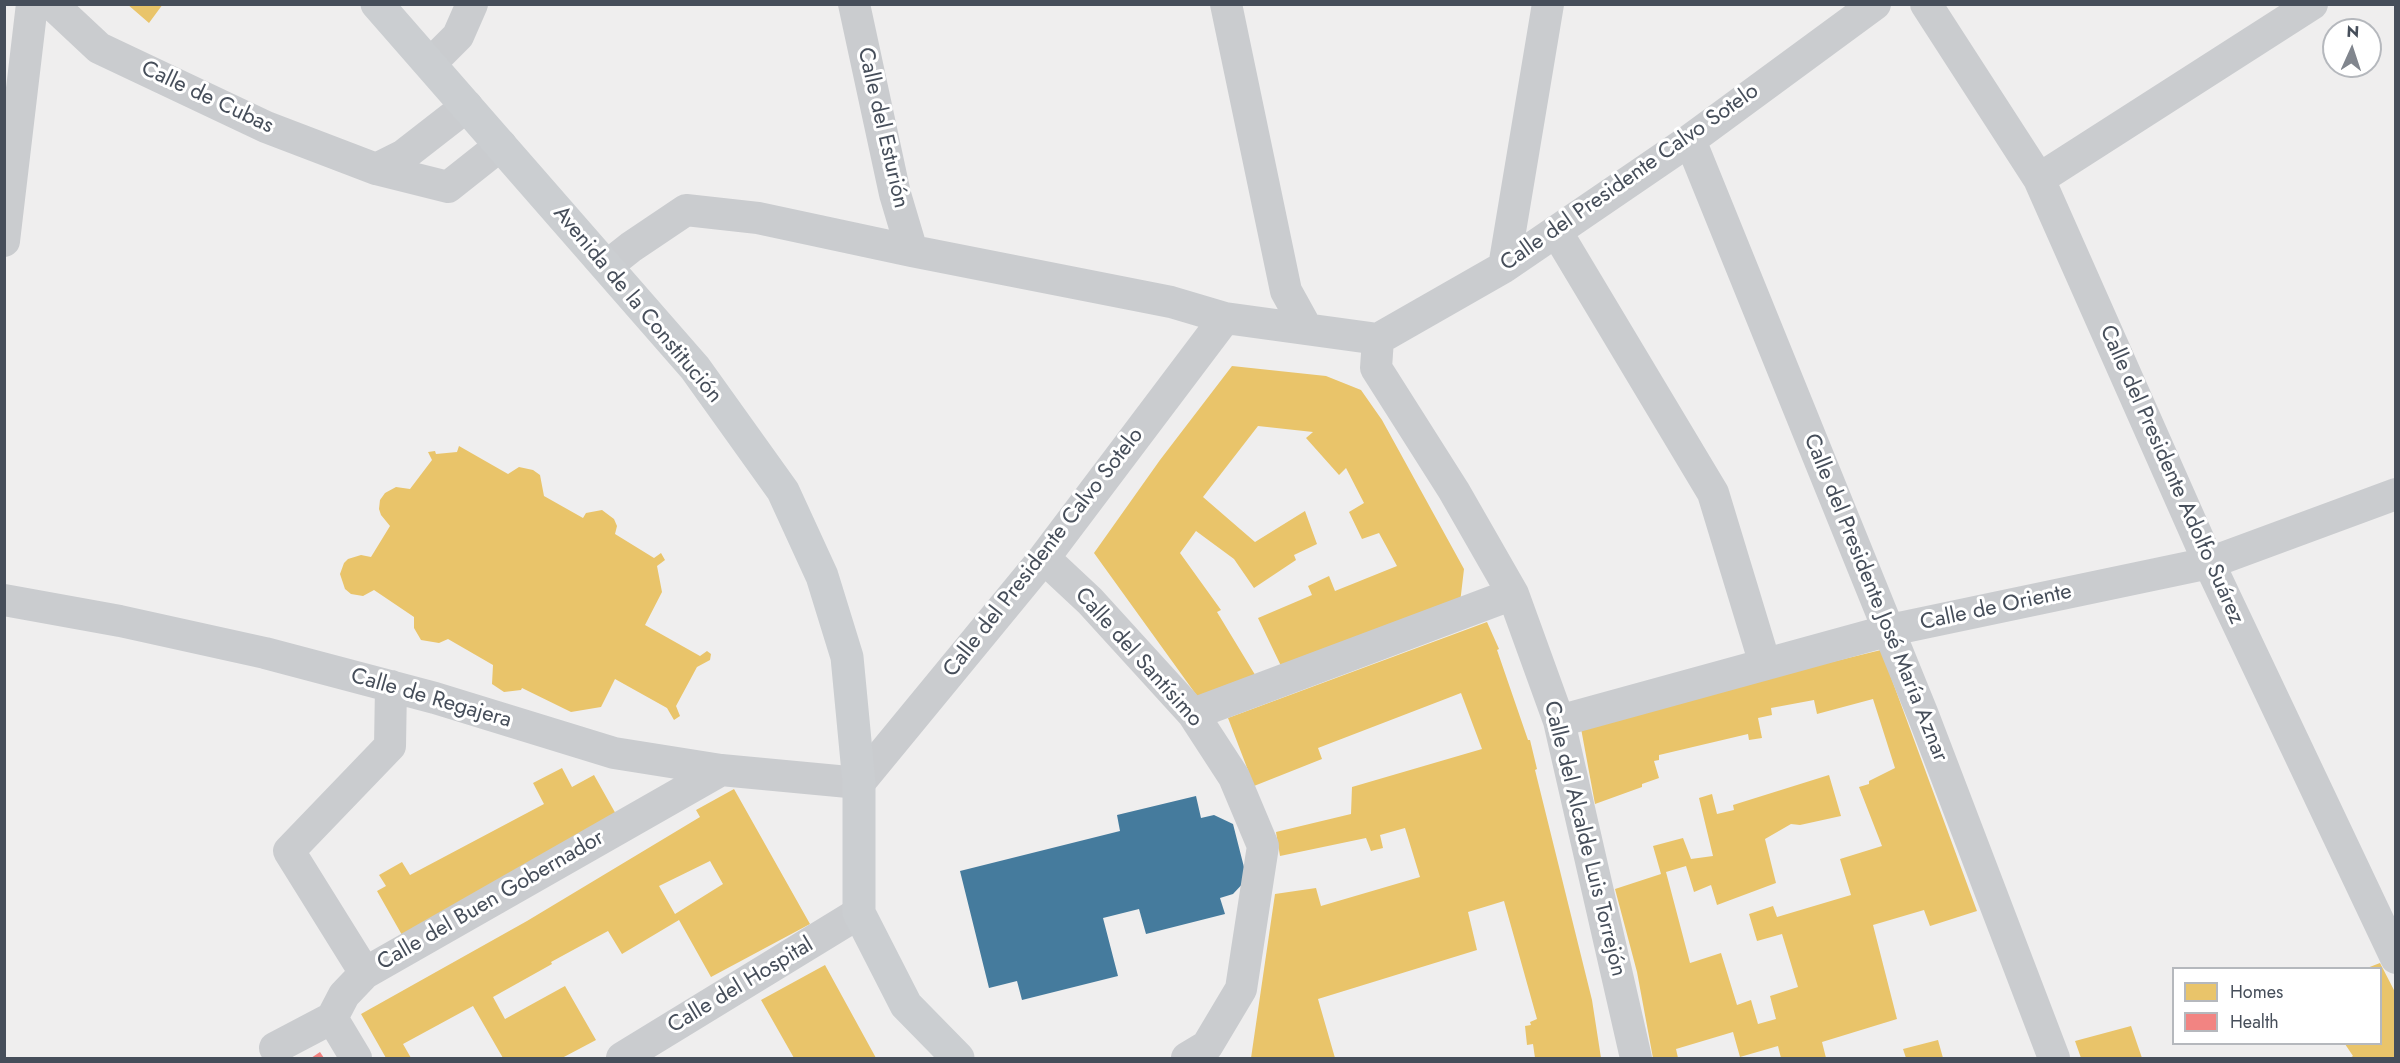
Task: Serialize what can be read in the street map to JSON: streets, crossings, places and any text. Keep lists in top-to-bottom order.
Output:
{
  "streets": {
    "street": [
      "Calle de Cubas",
      "Calle del Esturión",
      "Calle del Presidente Calvo Sotelo",
      "Avenida de la Constitución",
      "Calle del Presidente Adolfo Suárez",
      "Calle del Presidente José María Aznar",
      "Calle de Oriente",
      "Calle del Santísimo",
      "Calle de Regajera",
      "Calle del Alcalde Luis Torrejón",
      "Calle del Buen Gobernador",
      "Calle del Hospital"
    ]
  },
  "crossings": [
    ["Calle de Cubas", "Avenida de la Constitución"],
    ["Calle del Presidente Calvo Sotelo", "Avenida de la Constitución"],
    ["Calle del Presidente Calvo Sotelo", "Calle del Presidente José María Aznar"],
    ["Calle del Presidente Calvo Sotelo", "Calle del Santísimo"],
    ["Calle del Presidente Calvo Sotelo", "Calle de Regajera"],
    ["Calle del Presidente Calvo Sotelo", "Calle del Alcalde Luis Torrejón"],
    ["Avenida de la Constitución", "Calle de Regajera"],
    ["Avenida de la Constitución", "Calle del Hospital"],
    ["Calle del Presidente Adolfo Suárez", "Calle de Oriente"],
    ["Calle del Presidente José María Aznar", "Calle de Oriente"],
    ["Calle de Oriente", "Calle del Alcalde Luis Torrejón"],
    ["Calle de Regajera", "Calle del Buen Gobernador"]
  ],
  "legend": ["Homes", "Health"],
  "north": "top"
}
